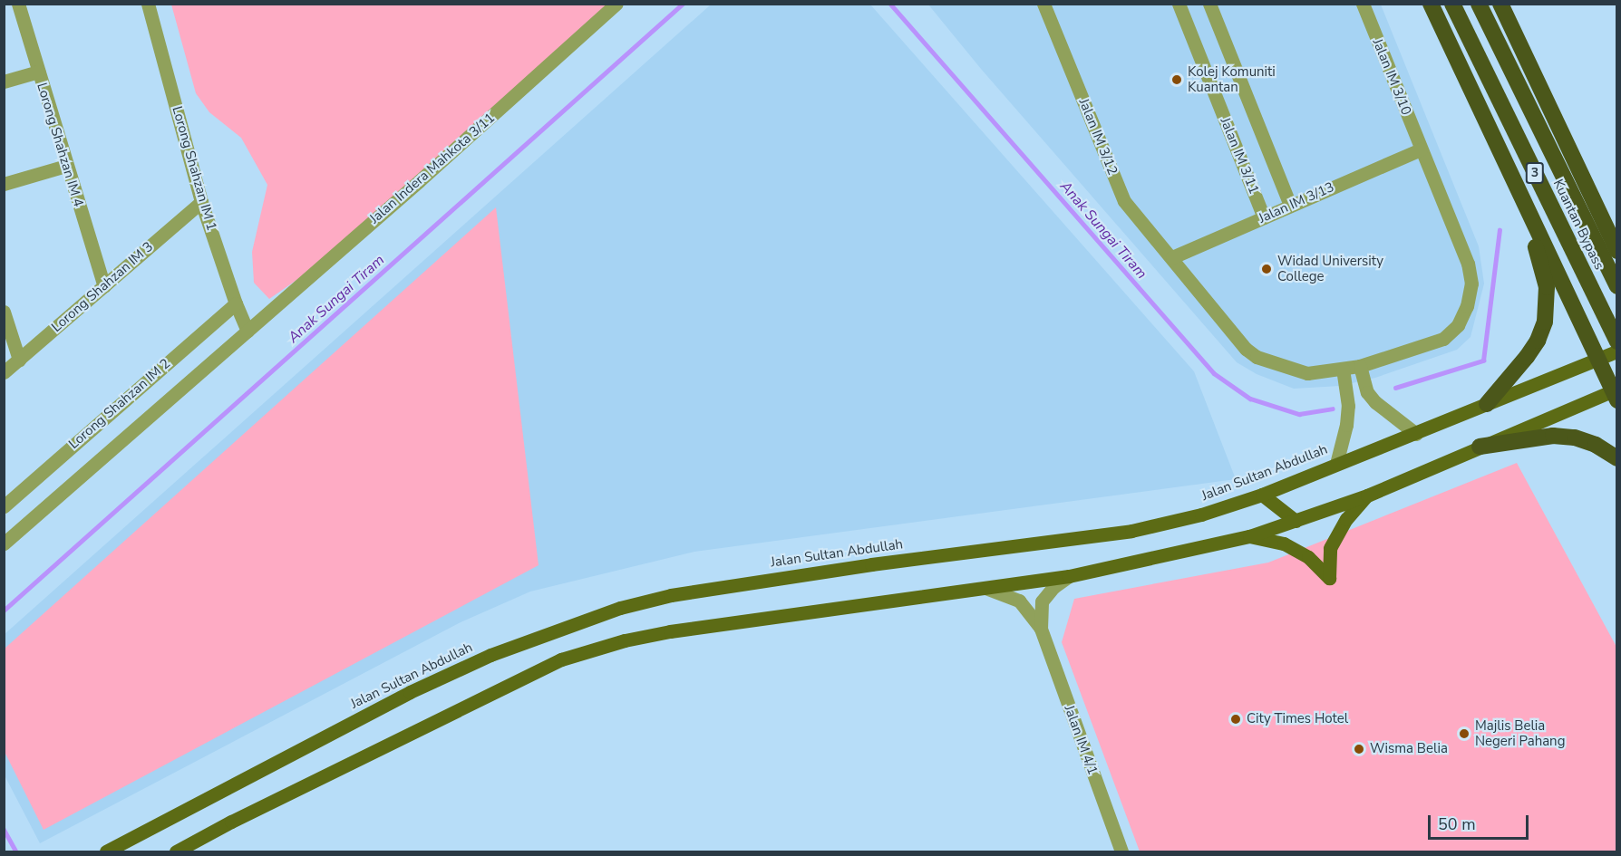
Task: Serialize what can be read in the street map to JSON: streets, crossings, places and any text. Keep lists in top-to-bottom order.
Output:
{
  "streets": {
    "highway": ["3", "Kuantan Bypass"],
    "main road": ["Jalan Sultan Abdullah"],
    "street": [
      "Jalan IM 3/10",
      "Jalan IM 3/12",
      "Lorong Shahzan IM 4",
      "Jalan IM 3/11",
      "Lorong Shahzan IM 1",
      "Jalan Indera Mahkota 3/11",
      "Jalan IM 3/13",
      "Lorong Shahzan IM 3",
      "Lorong Shahzan IM 2",
      "Jalan IM 4/1"
    ]
  },
  "crossings": [
    ["Jalan IM 3/10", "Jalan IM 3/12"],
    ["Jalan IM 3/10", "Jalan IM 3/13"],
    ["Jalan IM 3/12", "Jalan IM 3/13"],
    ["Lorong Shahzan IM 4", "Lorong Shahzan IM 3"],
    ["Jalan IM 3/11", "Jalan IM 3/13"],
    ["Lorong Shahzan IM 1", "Jalan Indera Mahkota 3/11"],
    ["Lorong Shahzan IM 1", "Lorong Shahzan IM 3"],
    ["Lorong Shahzan IM 1", "Lorong Shahzan IM 2"]
  ],
  "water": ["Anak Sungai Tiram"],
  "places": [
    "Kolej Komuniti Kuantan",
    "Widad University College",
    "City Times Hotel",
    "Majlis Belia Negeri Pahang",
    "Wisma Belia"
  ],
  "scale_bar": "50 m"
}
